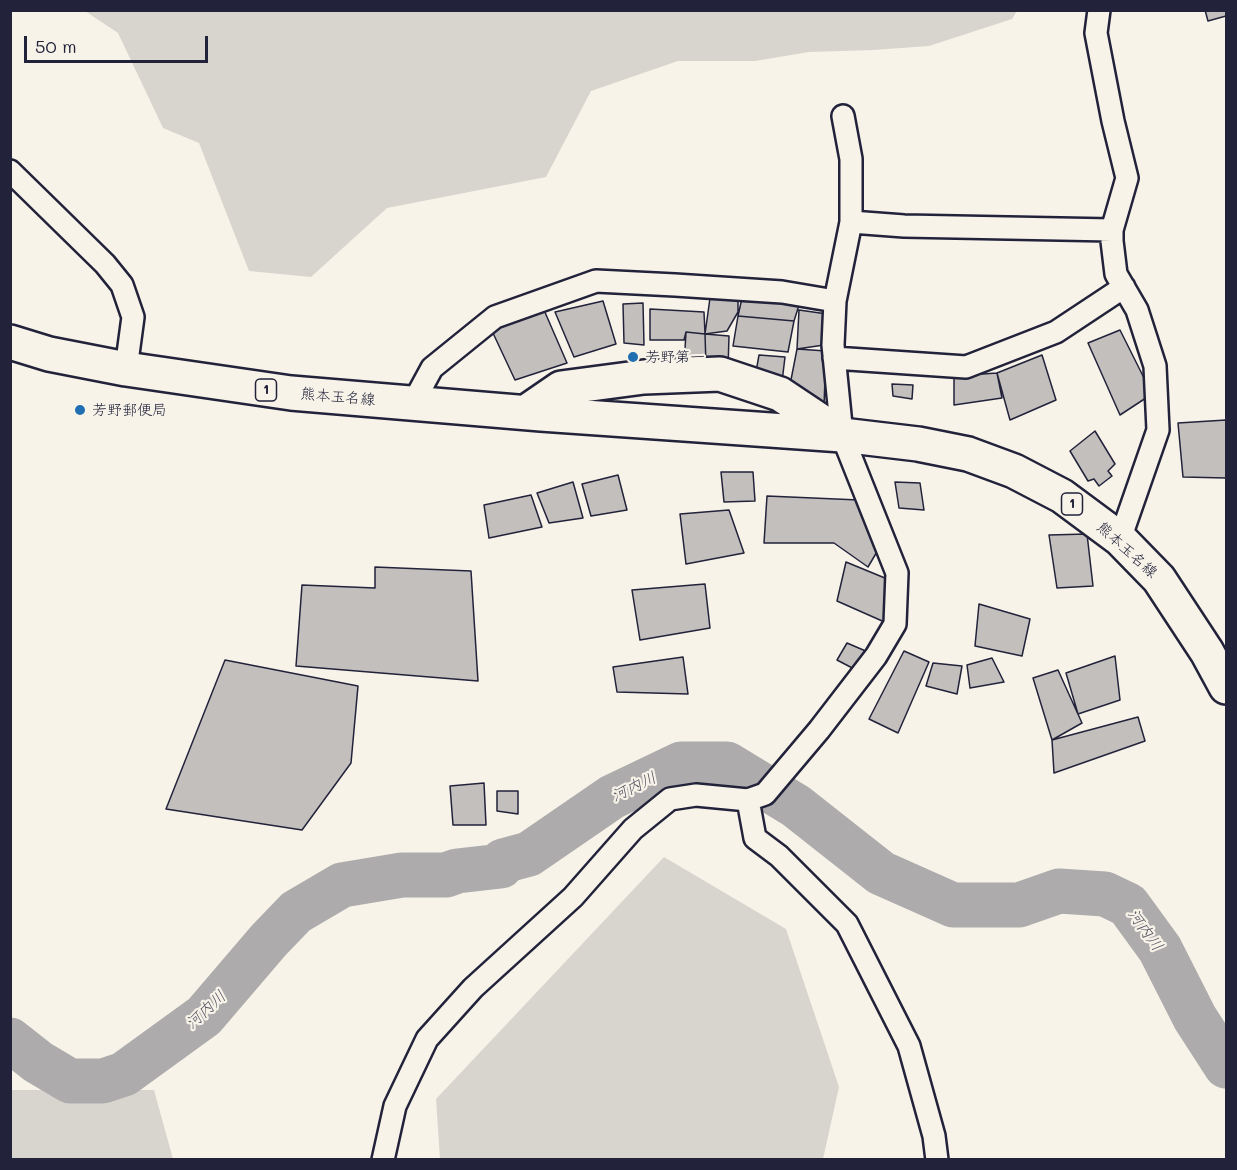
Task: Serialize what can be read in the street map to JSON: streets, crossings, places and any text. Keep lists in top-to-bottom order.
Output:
{
  "streets": {
    "main road": ["1", "熊本玉名線"]
  },
  "water": ["河内川"],
  "places": ["芳野第一", "芳野郵便局"],
  "scale_bar": "50 m"
}
